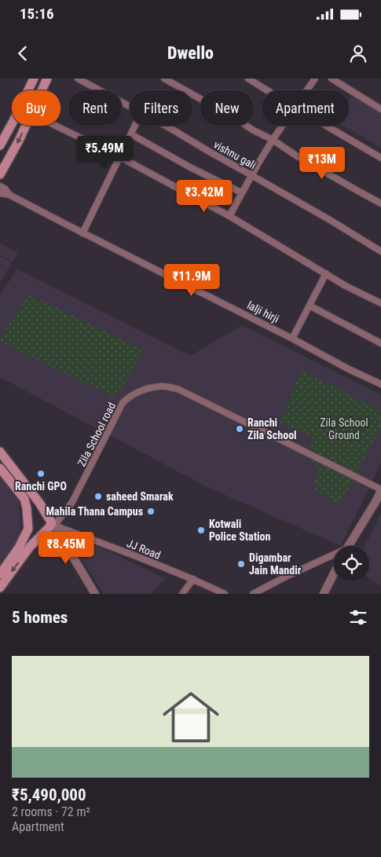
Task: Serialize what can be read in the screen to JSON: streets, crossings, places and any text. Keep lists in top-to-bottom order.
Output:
{
  "streets": {
    "street": [
      "vishnu gali",
      "lalji hirji",
      "Zila School road",
      "JJ Road"
    ]
  },
  "crossings": [
    ["Zila School road", "JJ Road"]
  ],
  "parks": ["Zila School Ground"],
  "places": [
    "Ranchi Zila School",
    "Ranchi GPO",
    "saheed Smarak",
    "Mahila Thana Campus",
    "Kotwali Police Station",
    "Digambar Jain Mandir"
  ],
  "page": {
    "status": "15:16",
    "header": "Dwello",
    "chip": [
      "Buy",
      "Rent",
      "Filters",
      "New",
      "Apartment"
    ],
    "price": [
      "₹5.49M",
      "₹13M",
      "₹3.42M",
      "₹11.9M",
      "₹8.45M"
    ],
    "heading": "5 homes",
    "list": [
      {
        "name": "₹5,490,000",
        "note": "2 rooms · 72 m² · Apartment"
      }
    ]
  }
}
